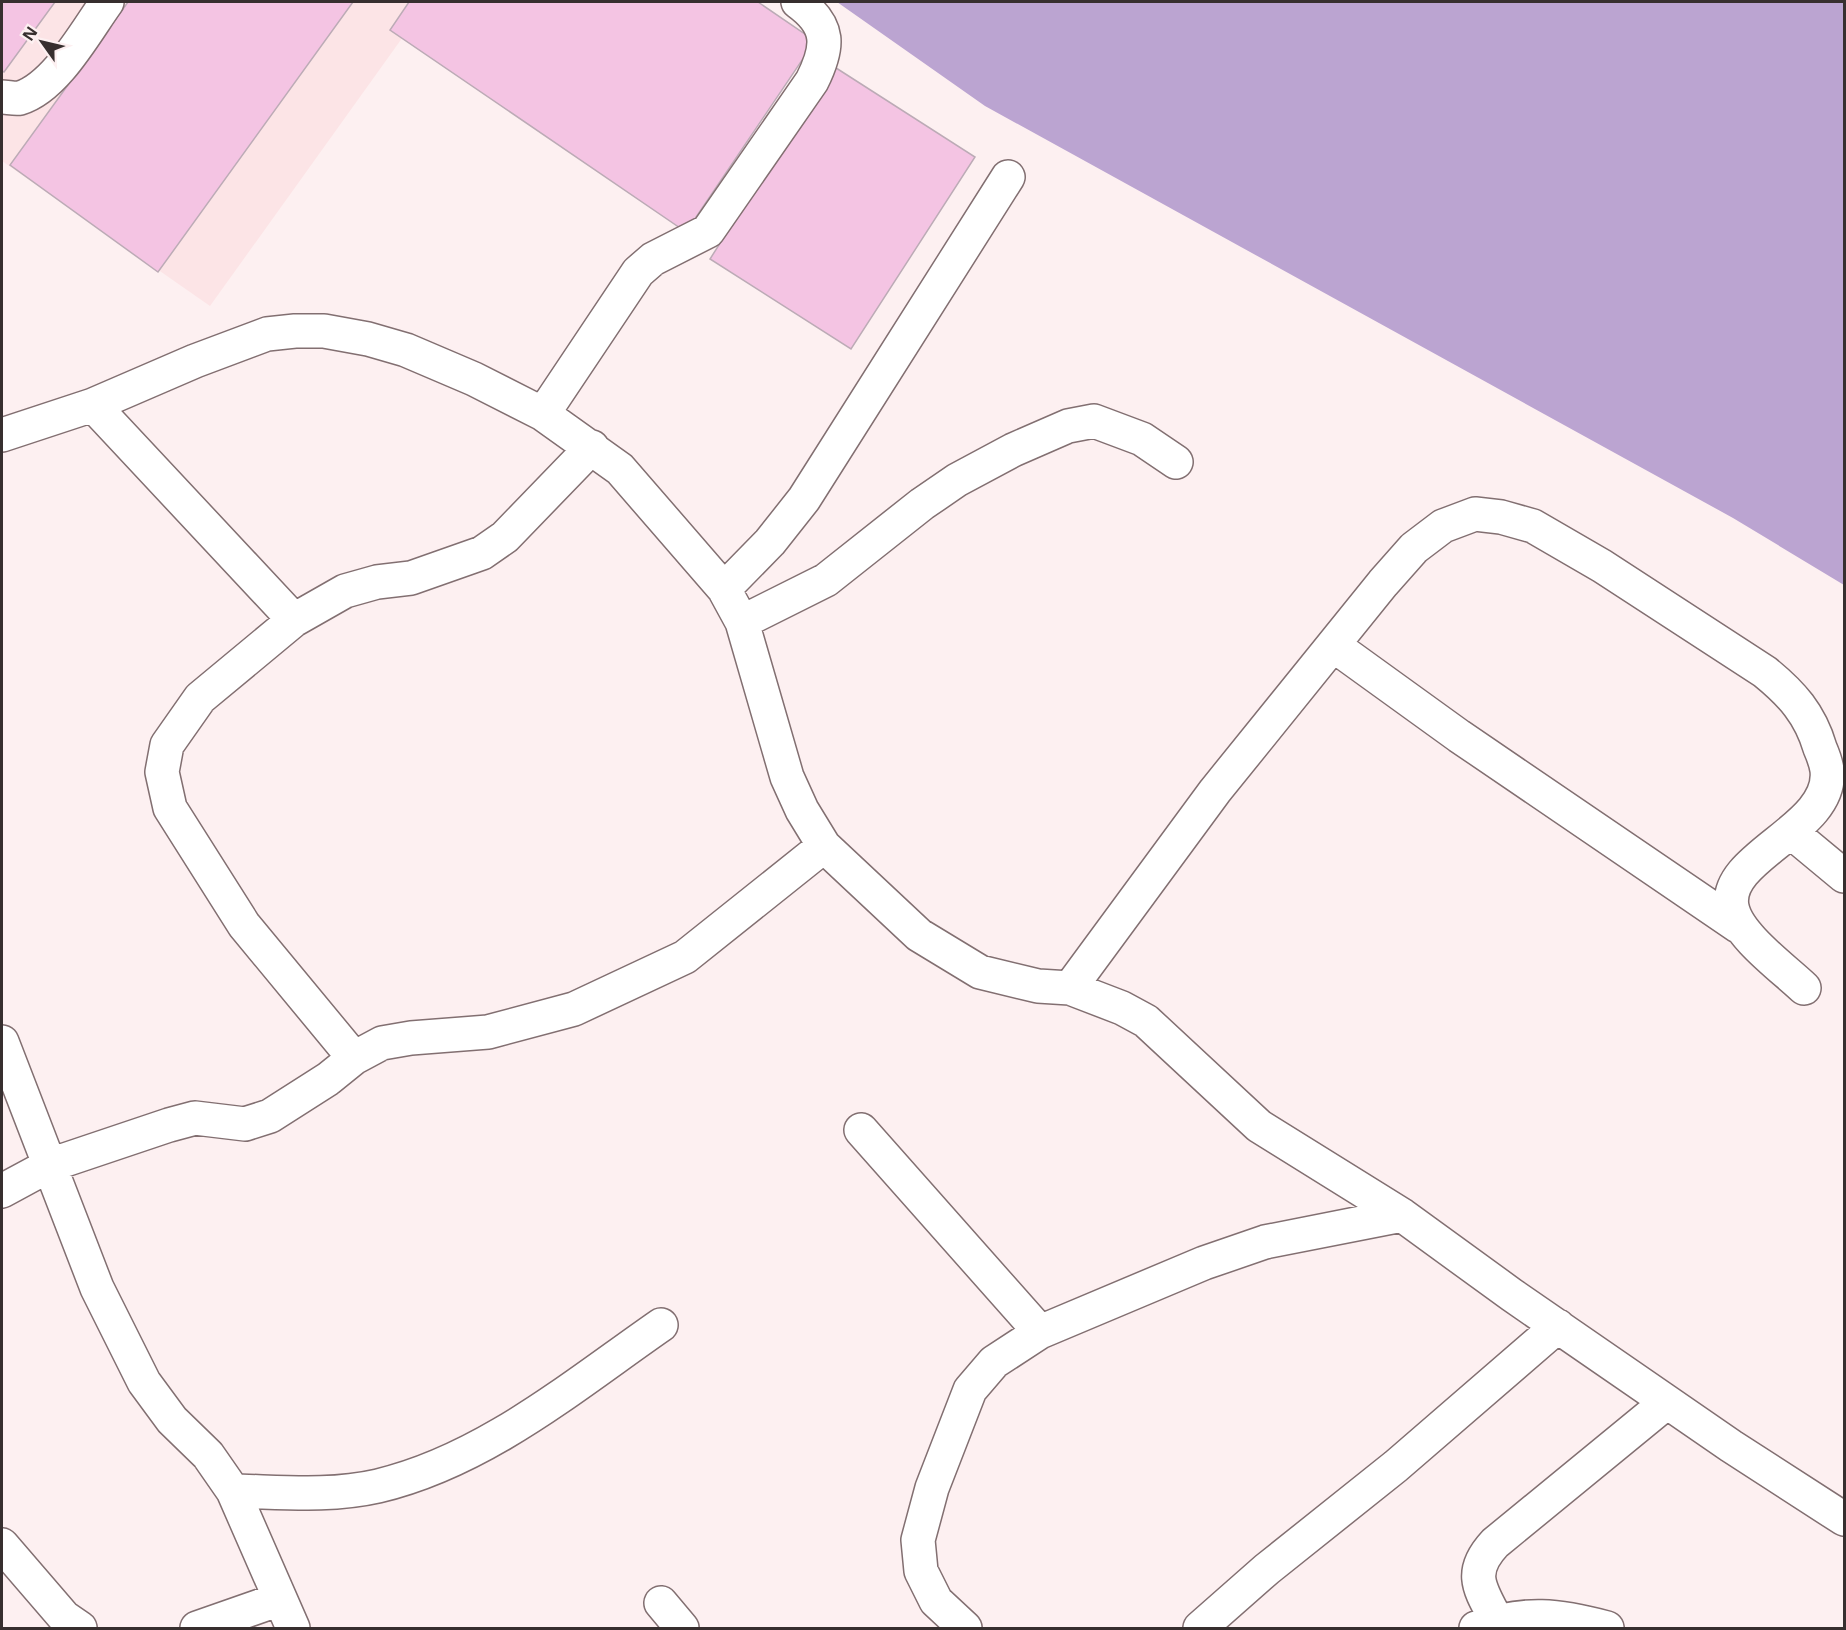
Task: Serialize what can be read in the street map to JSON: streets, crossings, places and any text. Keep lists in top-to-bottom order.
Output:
{
  "north": "top left"
}
